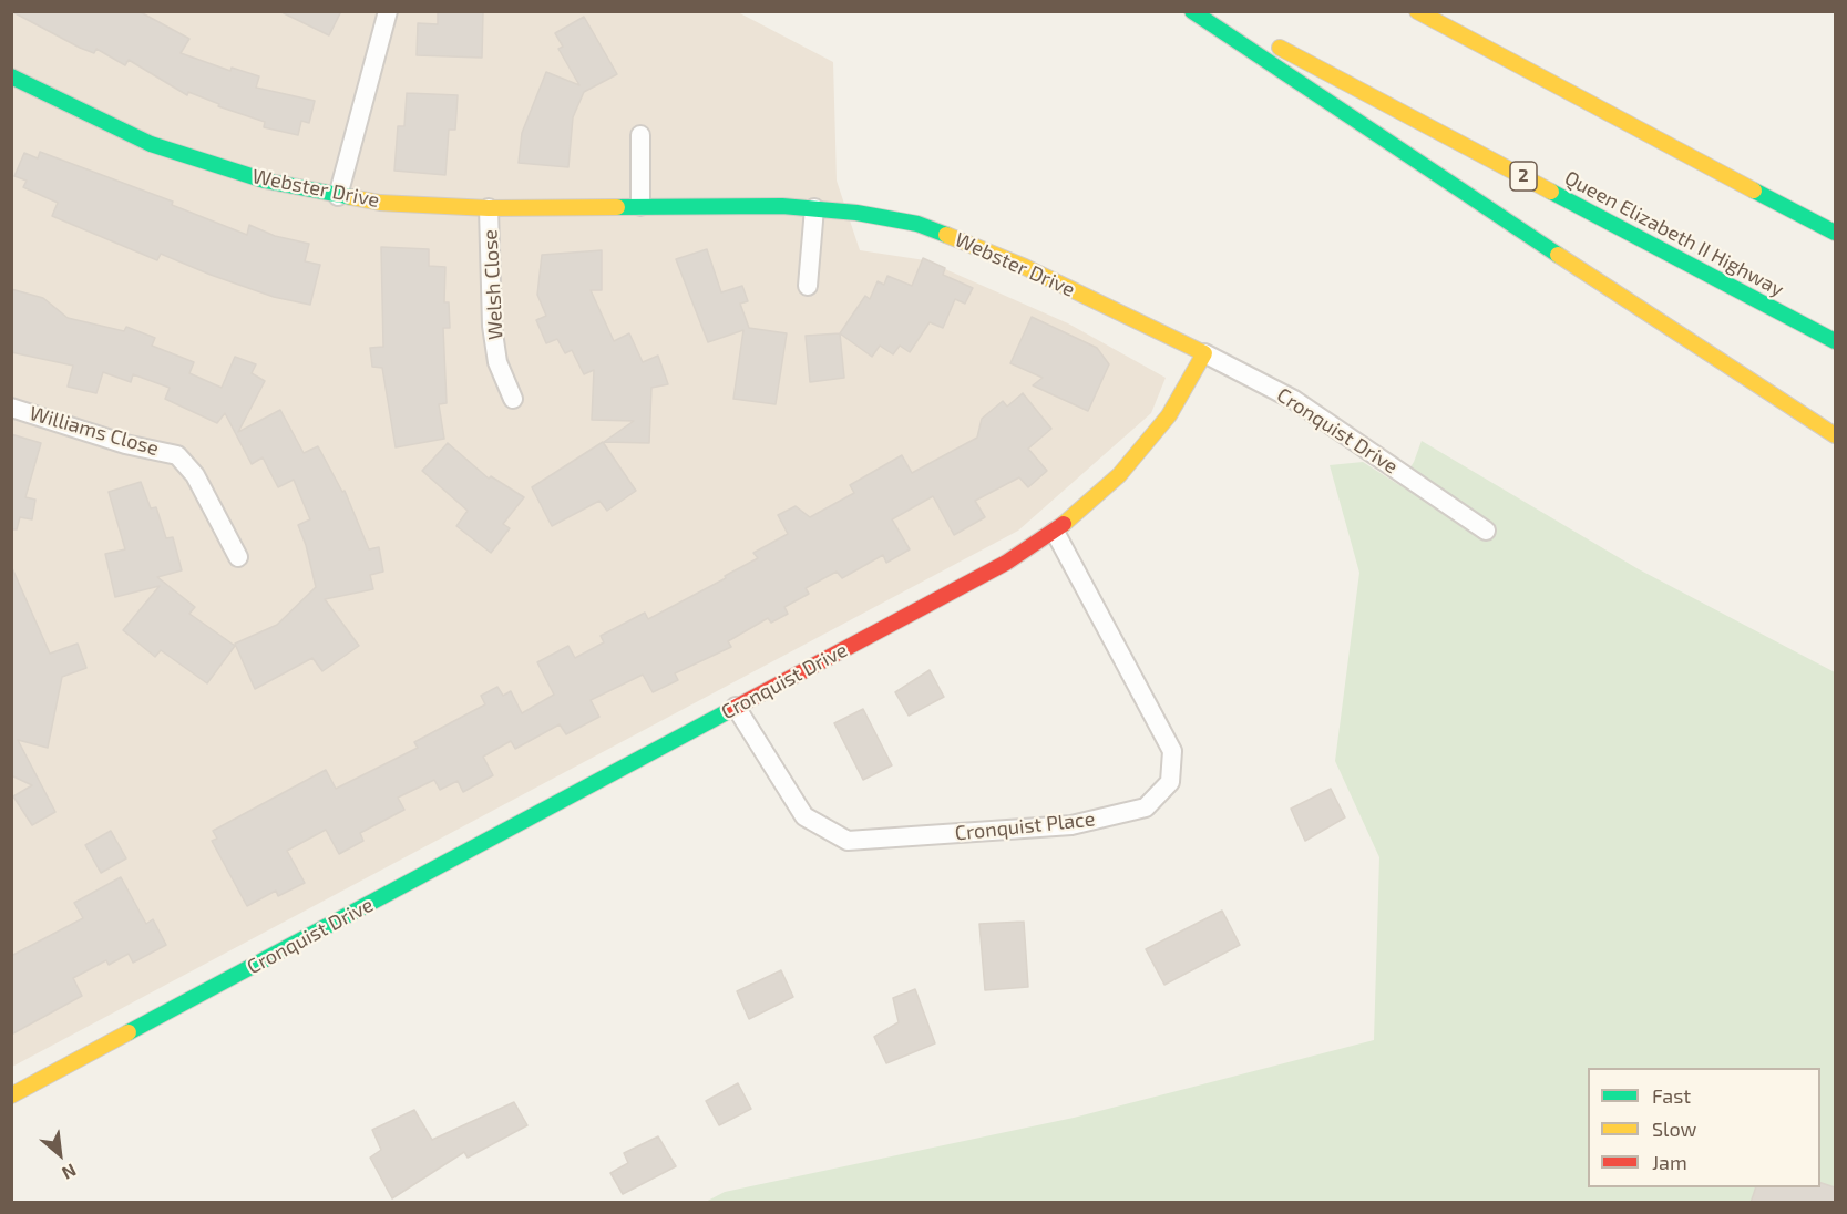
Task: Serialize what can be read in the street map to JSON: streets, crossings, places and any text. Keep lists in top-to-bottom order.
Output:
{
  "streets": {
    "main road": [
      "2",
      "Webster Drive",
      "Queen Elizabeth II Highway",
      "Cronquist Drive"
    ],
    "street": ["Welsh Close", "Williams Close", "Cronquist Place"]
  },
  "crossings": [
    ["Webster Drive", "Welsh Close"],
    ["Webster Drive", "Cronquist Drive"],
    ["Cronquist Drive", "Cronquist Place"]
  ],
  "legend": ["Fast", "Slow", "Jam"],
  "north": "bottom right"
}
